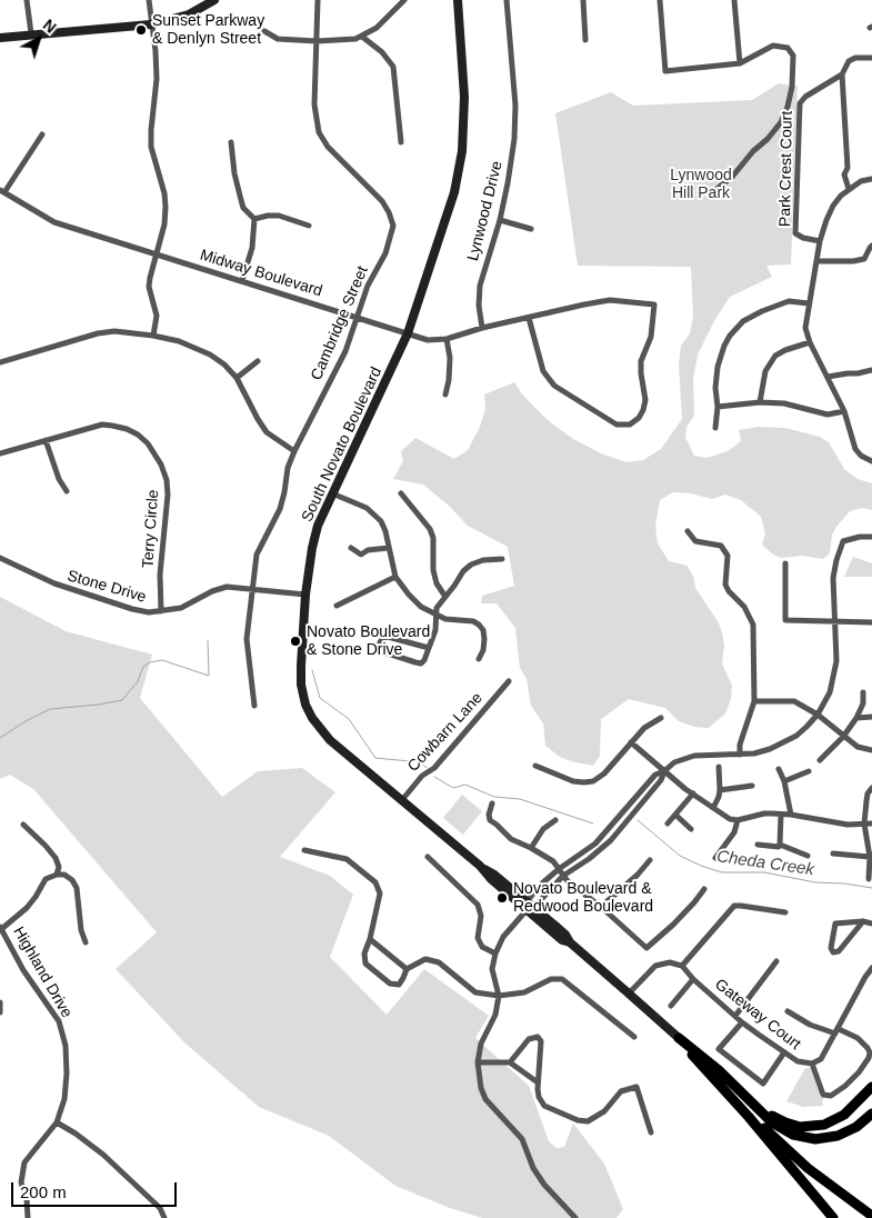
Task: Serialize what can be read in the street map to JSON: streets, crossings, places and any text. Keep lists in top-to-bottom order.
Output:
{
  "streets": {
    "main road": ["South Novato Boulevard"],
    "street": [
      "Park Crest Court",
      "Lynwood Drive",
      "Midway Boulevard",
      "Cambridge Street",
      "Terry Circle",
      "Stone Drive",
      "Cowbarn Lane",
      "Highland Drive",
      "Gateway Court"
    ]
  },
  "crossings": [
    ["Lynwood Drive", "Midway Boulevard"],
    ["Midway Boulevard", "Cambridge Street"],
    ["Midway Boulevard", "South Novato Boulevard"],
    ["Cambridge Street", "Stone Drive"],
    ["South Novato Boulevard", "Stone Drive"],
    ["South Novato Boulevard", "Cowbarn Lane"],
    ["Terry Circle", "Stone Drive"]
  ],
  "water": ["Cheda Creek"],
  "parks": ["Lynwood Hill Park"],
  "places": ["Sunset Parkway & Denlyn Street", "Novato Boulevard & Stone Drive", "Novato Boulevard & Redwood Boulevard"],
  "scale_bar": "200 m",
  "north": "top right"
}
